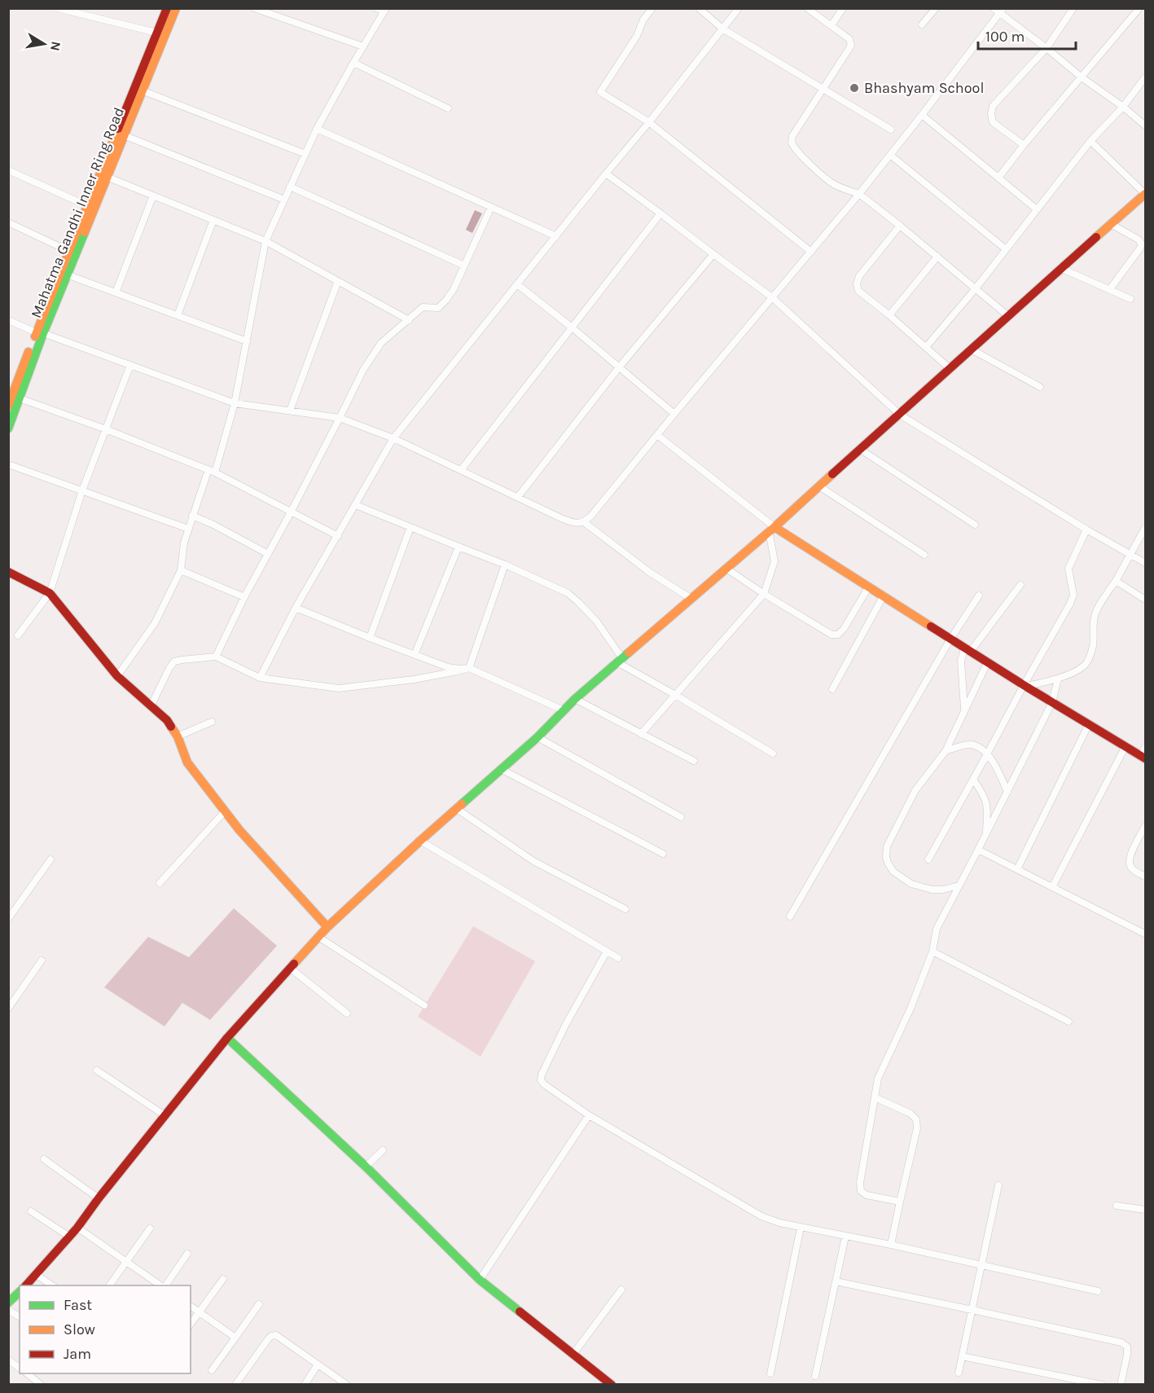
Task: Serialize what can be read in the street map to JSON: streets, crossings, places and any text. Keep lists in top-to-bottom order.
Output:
{
  "streets": {
    "street": ["Mahatma Gandhi Inner Ring Road"]
  },
  "places": ["Bhashyam School"],
  "legend": ["Fast", "Slow", "Jam"],
  "scale_bar": "100 m",
  "north": "right"
}
